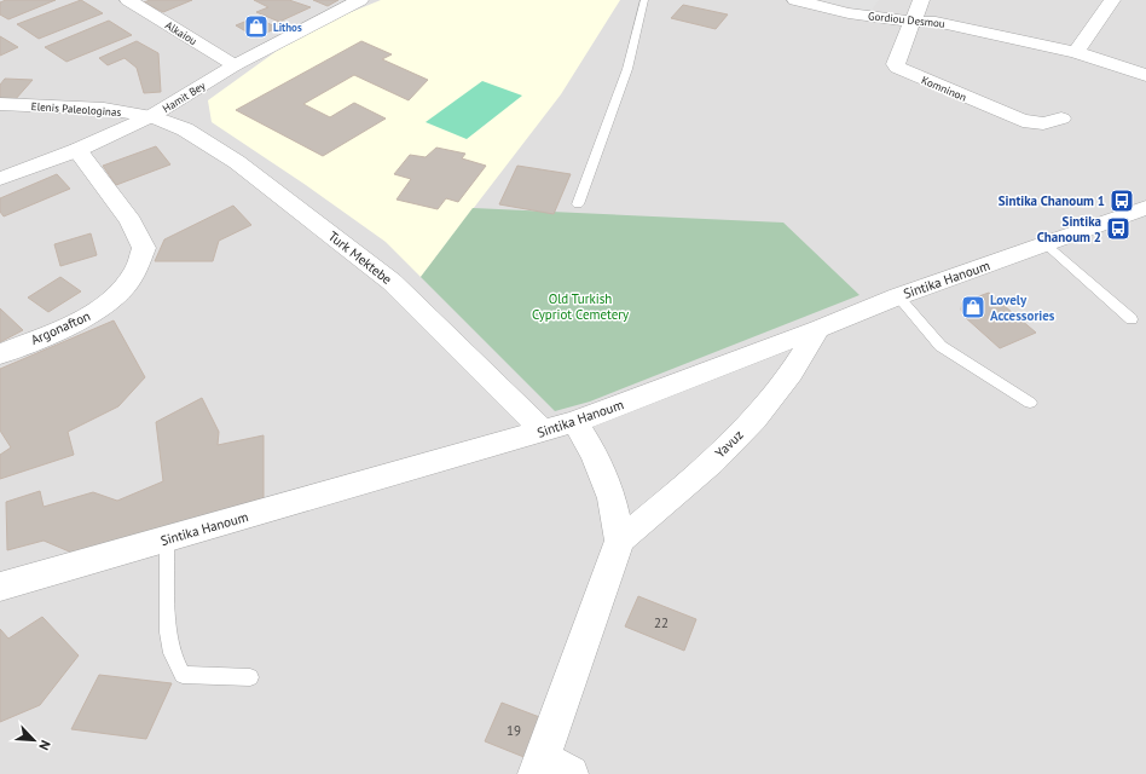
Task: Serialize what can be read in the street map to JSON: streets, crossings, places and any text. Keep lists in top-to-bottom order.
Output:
{
  "streets": {
    "street": [
      "Gordiou Desmou",
      "Alkaiou",
      "Komninon",
      "Hamit Bey",
      "Elenis Paleologinas",
      "Turk Mektebe",
      "Sintika Hanoum",
      "Argonafton",
      "Yavuz"
    ]
  },
  "crossings": [
    ["Gordiou Desmou", "Komninon"],
    ["Alkaiou", "Hamit Bey"],
    ["Hamit Bey", "Elenis Paleologinas"],
    ["Hamit Bey", "Turk Mektebe"],
    ["Hamit Bey", "Argonafton"],
    ["Elenis Paleologinas", "Turk Mektebe"],
    ["Turk Mektebe", "Sintika Hanoum"],
    ["Sintika Hanoum", "Yavuz"]
  ],
  "parks": ["Old Turkish Cypriot Cemetery"],
  "places": {
    "shop": ["Lithos", "Lovely Accessories"],
    "bus stop": ["Sintika Chanoum 1", "Sintika Chanoum 2"]
  },
  "house_numbers": ["22", "19"],
  "north": "bottom right"
}
